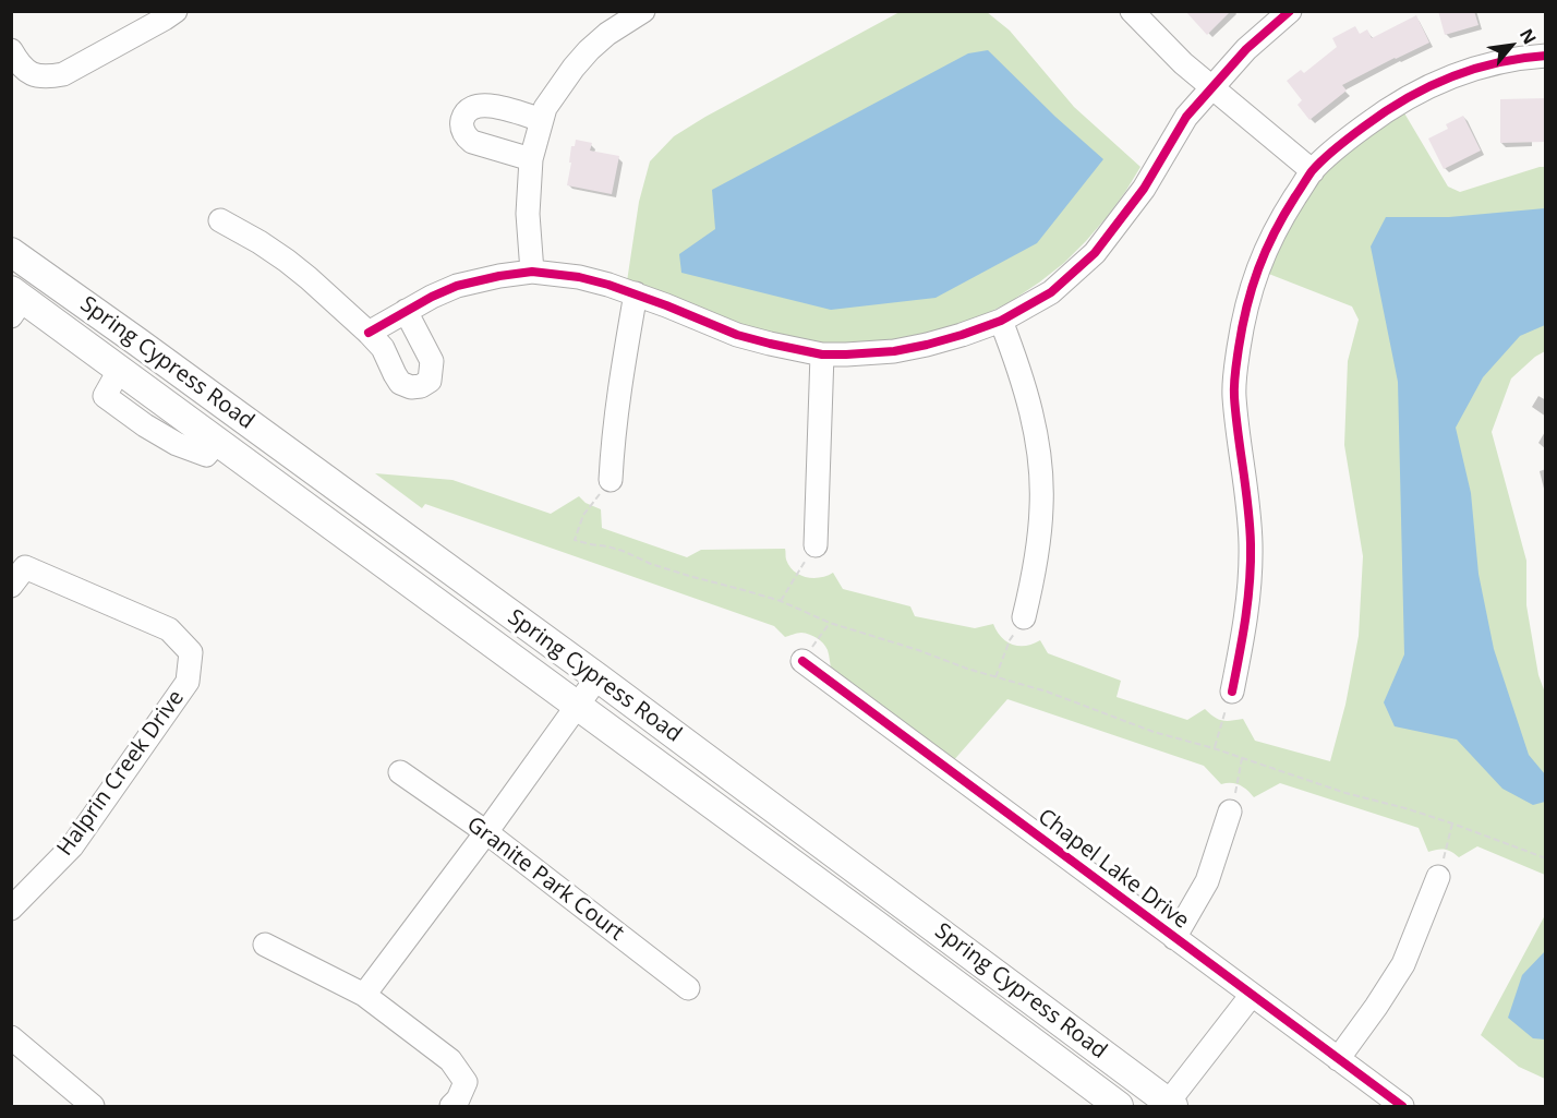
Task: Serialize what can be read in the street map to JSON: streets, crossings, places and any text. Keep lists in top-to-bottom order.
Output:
{
  "streets": {
    "main road": ["Spring Cypress Road"],
    "street": ["Halprin Creek Drive", "Chapel Lake Drive", "Granite Park Court"]
  },
  "north": "top right"
}
